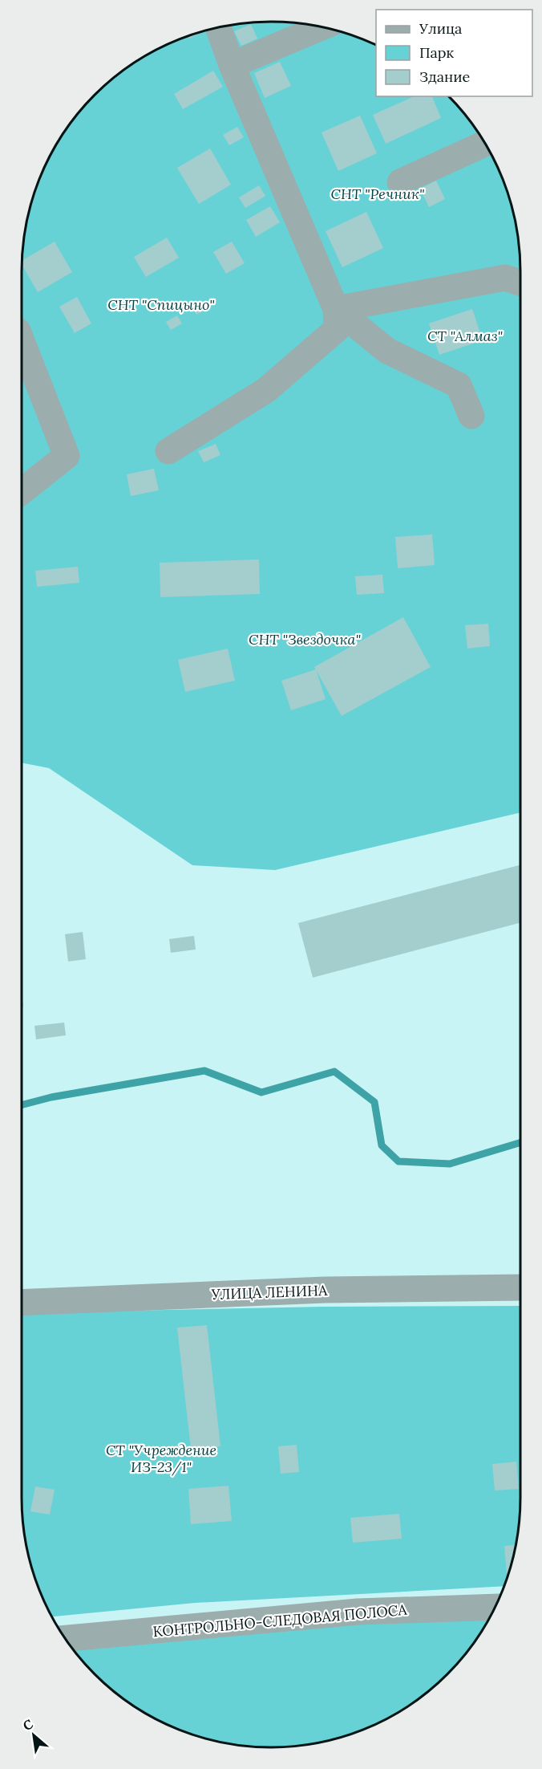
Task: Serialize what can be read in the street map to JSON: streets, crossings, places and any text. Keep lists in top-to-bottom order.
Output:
{
  "streets": {
    "street": ["УЛИЦА ЛЕНИНА", "КОНТРОЛЬНО-СЛЕДОВАЯ ПОЛОСА"]
  },
  "parks": [
    "СНТ \"Речник\"",
    "СНТ \"Спицыно\"",
    "СТ \"Алмаз\"",
    "СНТ \"Звездочка\"",
    "СТ \"Учреждение ИЗ-23/1\""
  ],
  "legend": ["Улица", "Парк", "Здание"],
  "north": "top left"
}
